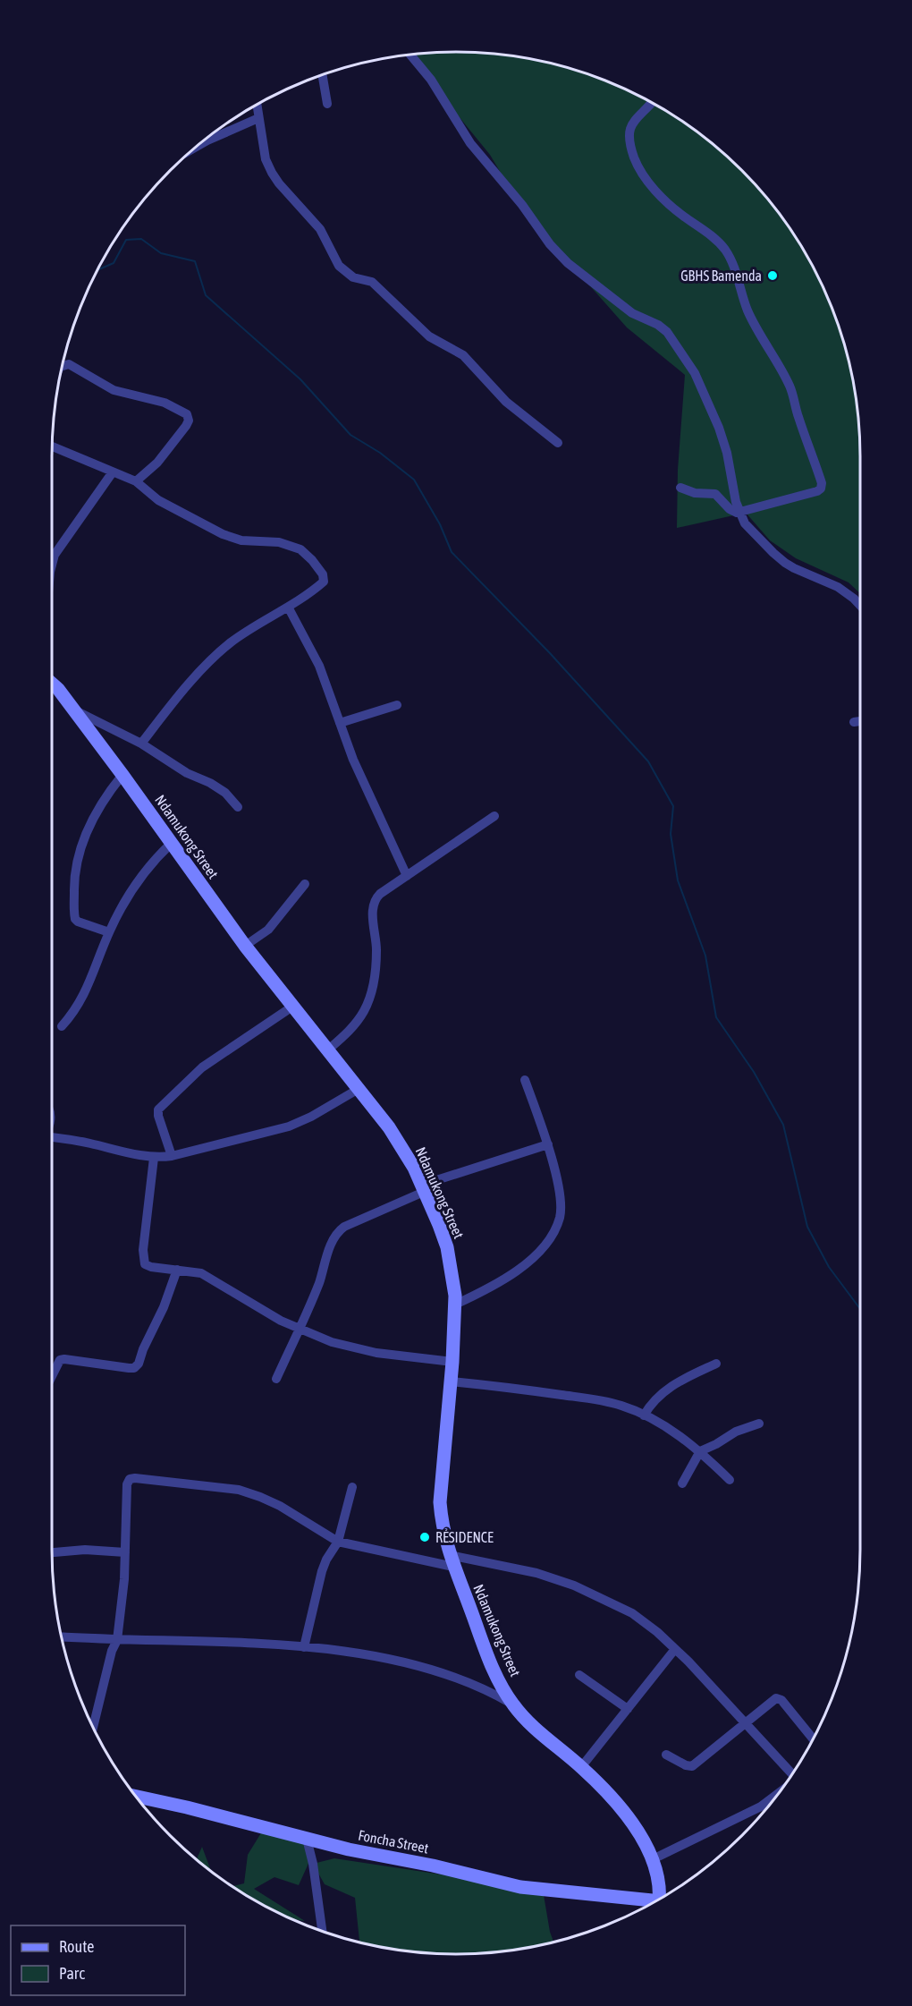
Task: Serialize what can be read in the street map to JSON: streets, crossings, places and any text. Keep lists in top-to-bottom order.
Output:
{
  "streets": {
    "main road": ["Ndamukong Street", "Foncha Street"]
  },
  "places": ["GBHS Bamenda", "RÉSIDENCE"],
  "legend": ["Route", "Parc"]
}
